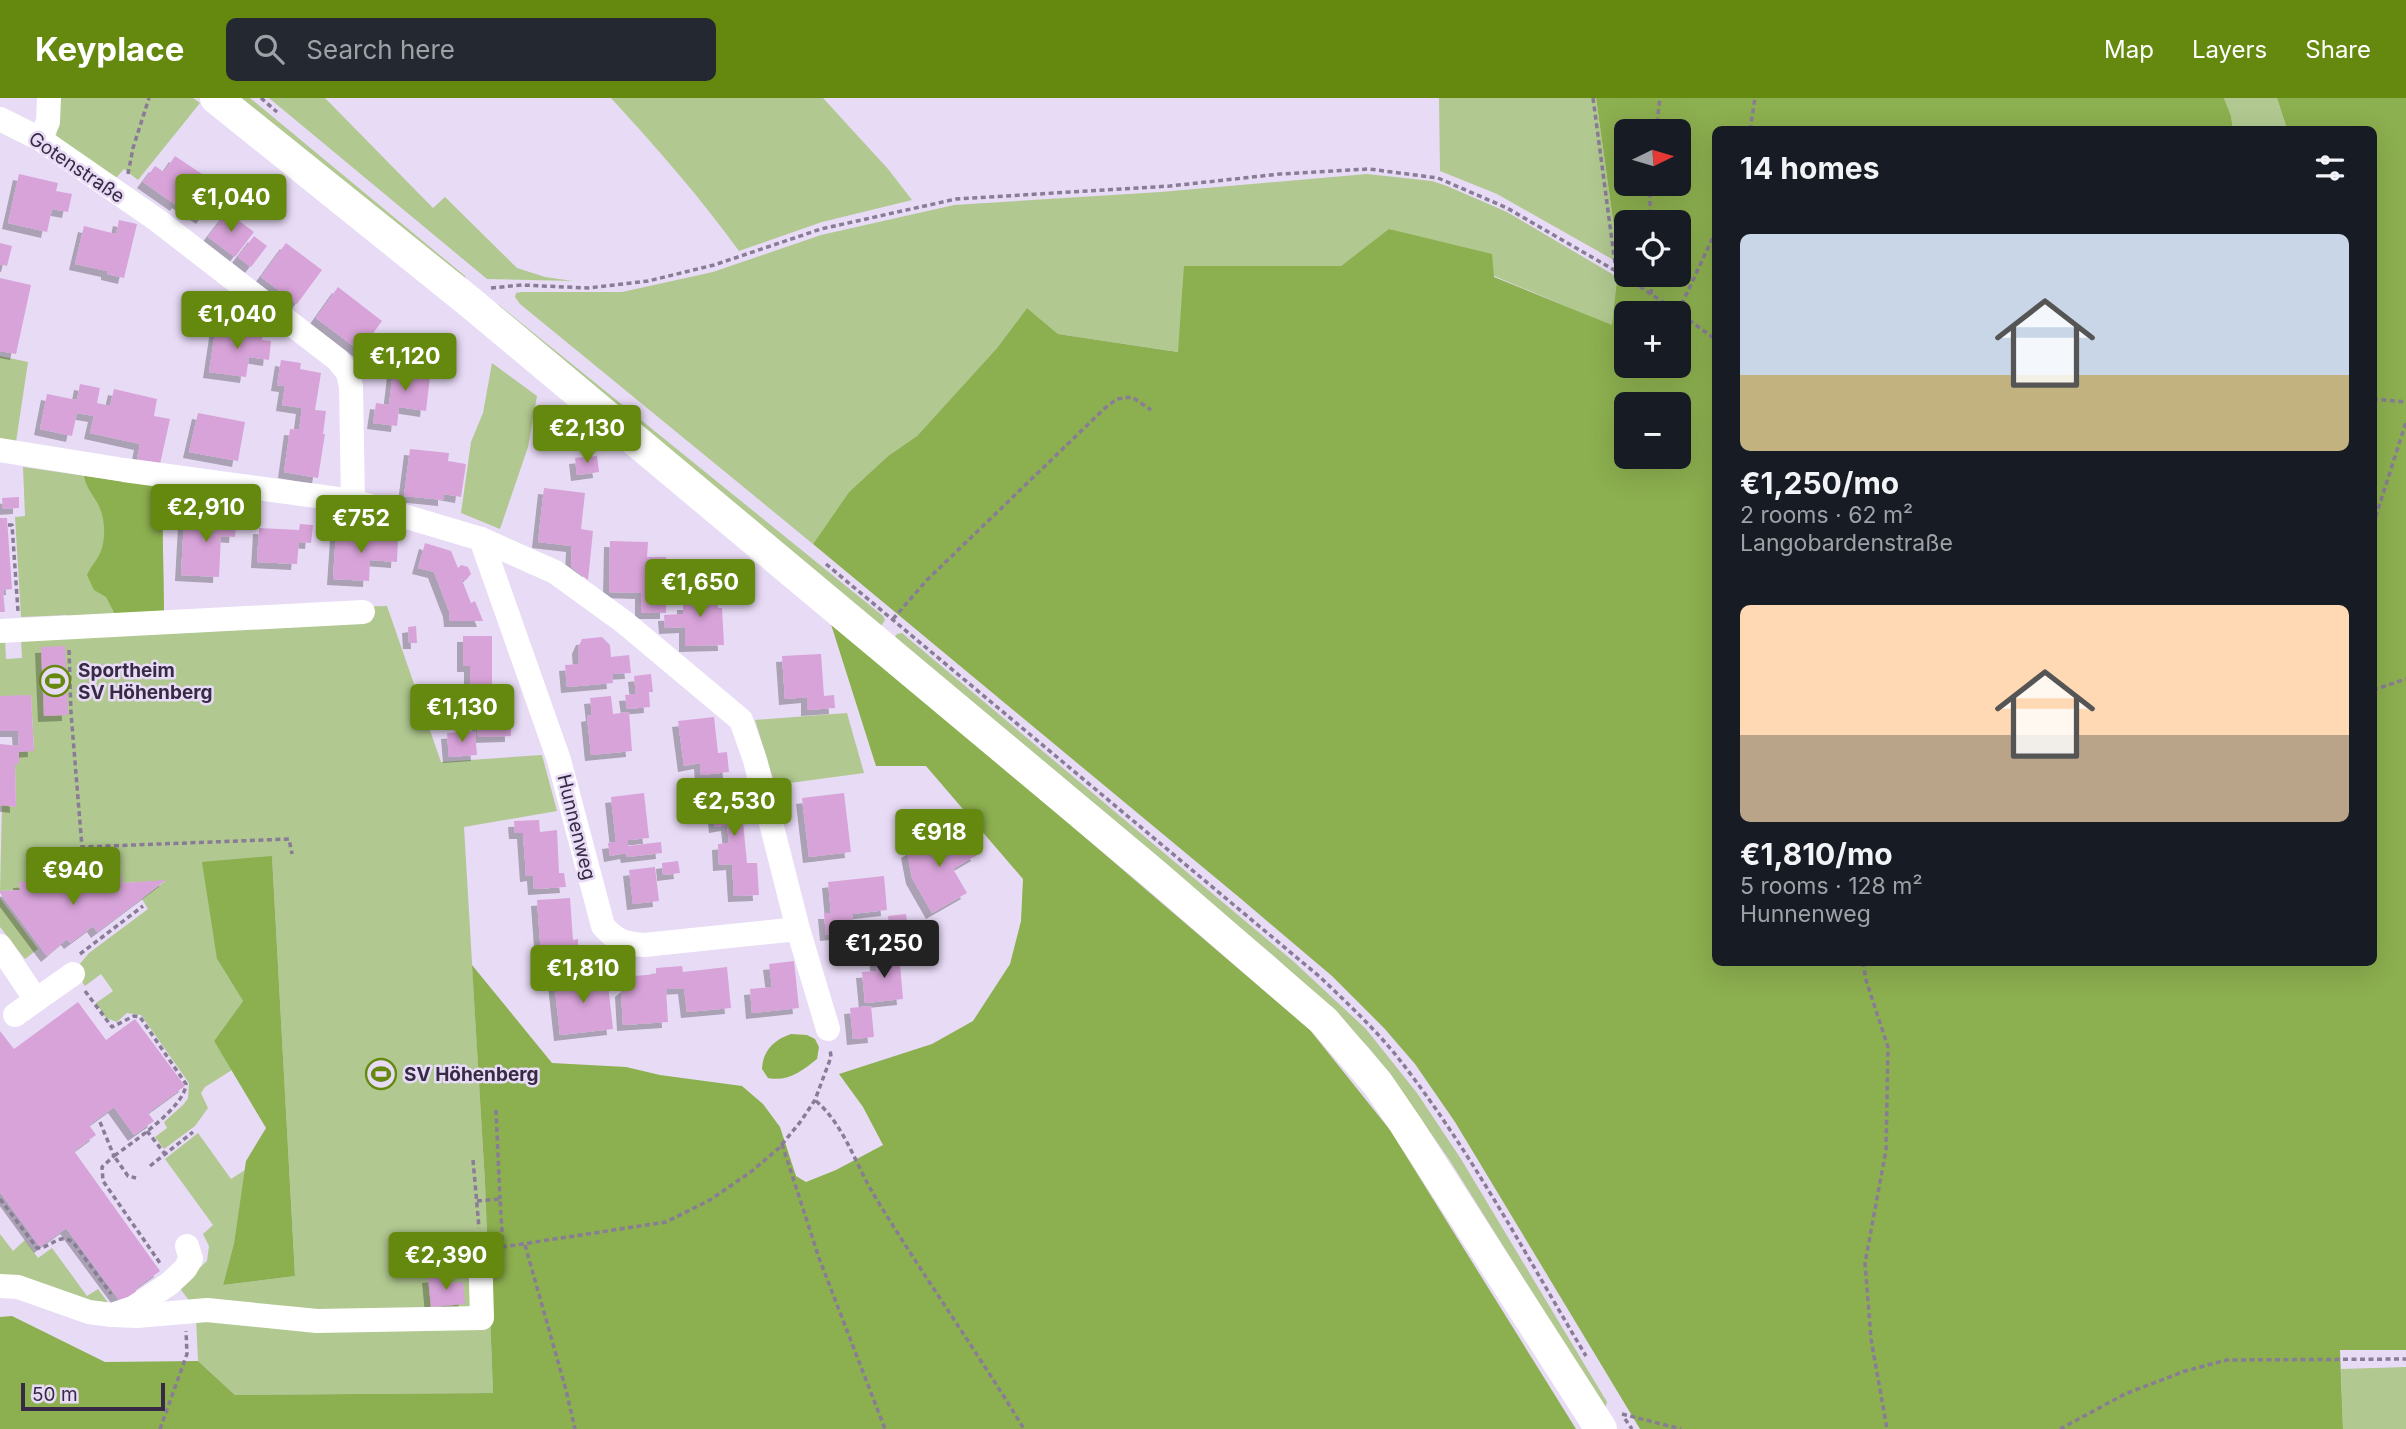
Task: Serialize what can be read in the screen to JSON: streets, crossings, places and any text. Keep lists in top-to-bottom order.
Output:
{
  "streets": {
    "street": ["Gotenstraße", "Hunnenweg"]
  },
  "places": {
    "sports": ["Sportheim SV Höhenberg", "SV Höhenberg"]
  },
  "scale_bar": "50 m",
  "north": "right",
  "page": {
    "header": "Keyplace",
    "search": "Search here",
    "nav": ["Map", "Layers", "Share"],
    "map_buttons": ["+", "−"],
    "heading": "14 homes",
    "price": [
      "€1,040",
      "€1,040",
      "€1,120",
      "€2,130",
      "€2,910",
      "€752",
      "€1,650",
      "€1,130",
      "€2,530",
      "€918",
      "€940",
      "€1,250",
      "€1,810",
      "€2,390"
    ],
    "list": [
      {
        "name": "€1,250/mo",
        "note": "2 rooms · 62 m² · Langobardenstraße"
      },
      {
        "name": "€1,810/mo",
        "note": "5 rooms · 128 m² · Hunnenweg"
      }
    ],
    "scale": "50 m"
  }
}
